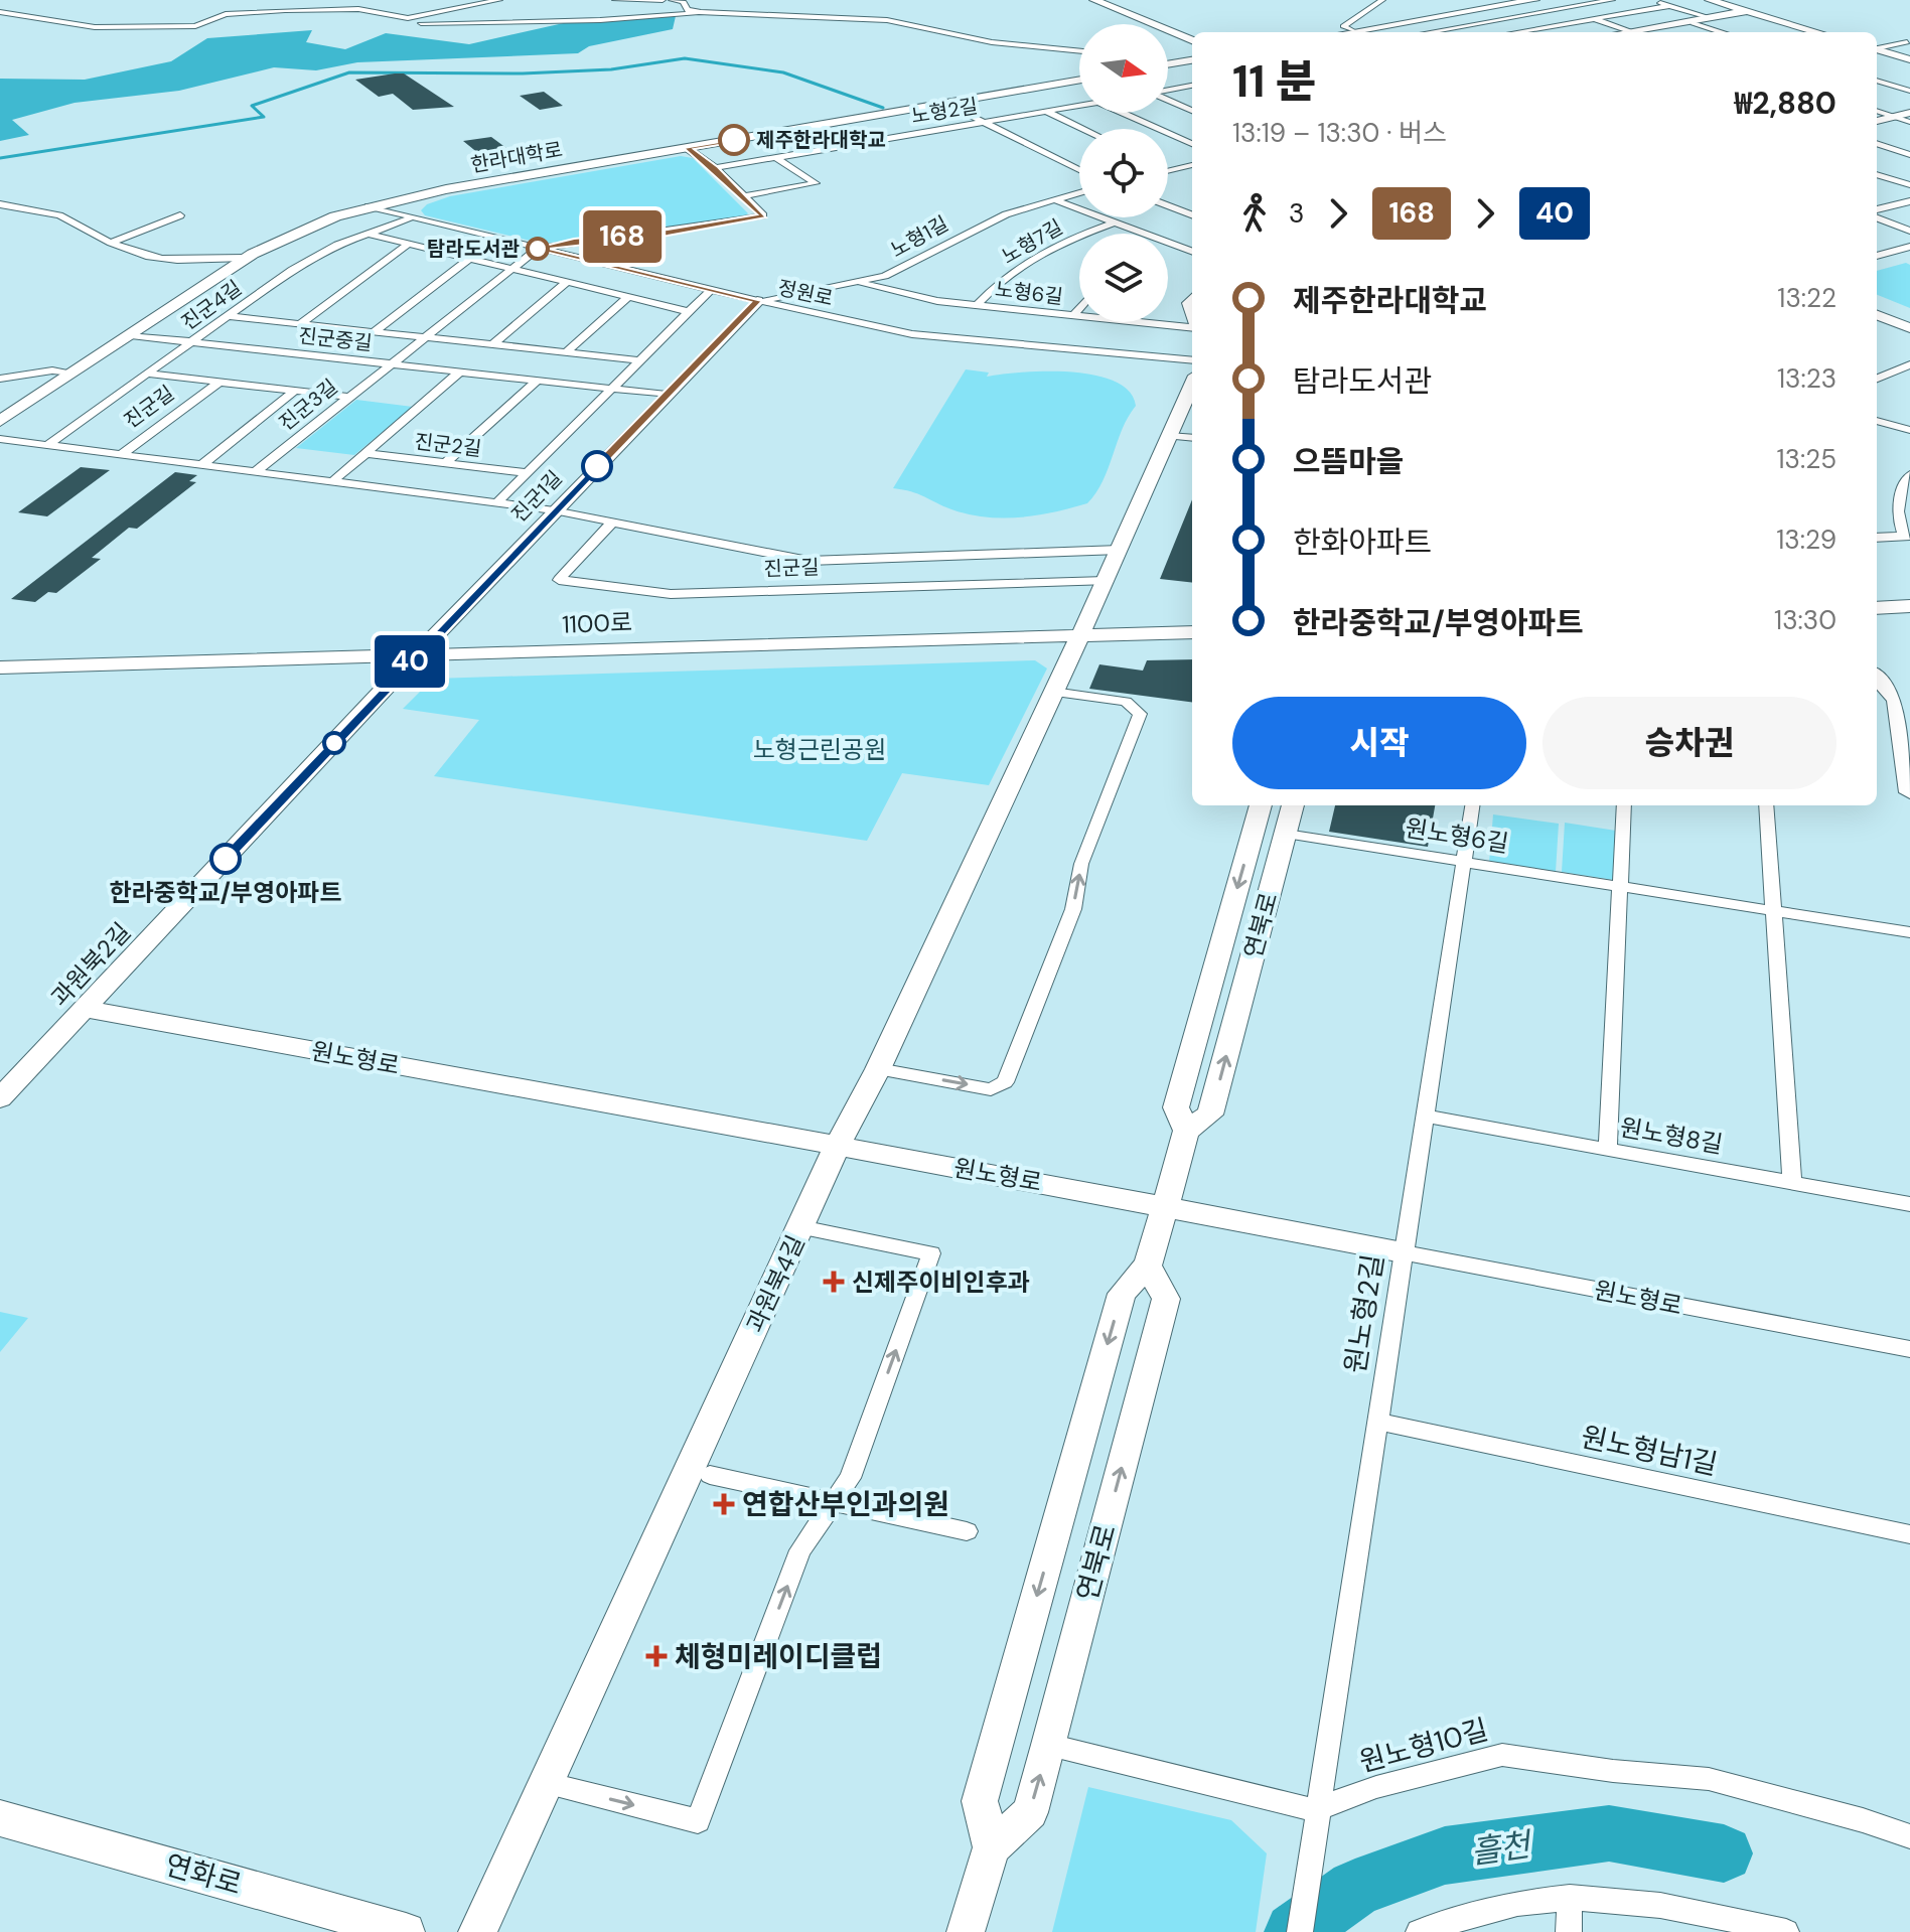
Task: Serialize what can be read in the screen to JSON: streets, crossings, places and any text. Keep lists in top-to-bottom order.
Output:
{
  "streets": {
    "main road": [
      "한라대학로",
      "진군1길",
      "1100로",
      "연북로",
      "과원북2길",
      "원노형로",
      "과원북4길",
      "연화로"
    ],
    "street": [
      "노형2길",
      "노형1길",
      "노형7길",
      "정원로",
      "노형6길",
      "진군4길",
      "진군중길",
      "진군3길",
      "진군길",
      "진군2길",
      "원노형6길",
      "원노형8길",
      "원노형2길",
      "원노형남1길",
      "원노형10길"
    ]
  },
  "crossings": [
    ["한라대학로", "정원로"],
    ["한라대학로", "진군중길"],
    ["노형1길", "노형7길"],
    ["노형1길", "정원로"],
    ["노형1길", "노형6길"],
    ["노형1길", "진군1길"],
    ["노형7길", "노형6길"],
    ["정원로", "진군4길"],
    ["정원로", "진군3길"],
    ["정원로", "진군1길"],
    ["진군4길", "진군중길"],
    ["진군4길", "진군길"],
    ["진군중길", "진군3길"],
    ["진군중길", "진군1길"],
    ["진군3길", "진군길"],
    ["진군길", "진군1길"],
    ["진군1길", "1100로"],
    ["진군1길", "과원북2길"],
    ["1100로", "과원북2길"],
    ["1100로", "과원북4길"],
    ["원노형6길", "연북로"],
    ["원노형6길", "원노형2길"],
    ["연북로", "원노형로"],
    ["과원북2길", "원노형로"],
    ["원노형로", "과원북4길"],
    ["원노형로", "원노형2길"],
    ["원노형8길", "원노형2길"],
    ["원노형2길", "원노형남1길"],
    ["원노형2길", "원노형10길"]
  ],
  "water": ["흘천"],
  "parks": ["노형근린공원"],
  "places": {
    "other": ["제주한라대학교", "탐라도서관", "한라중학교/부영아파트"],
    "health": ["신제주이비인후과", "연합산부인과의원", "체형미레이디클럽"]
  },
  "lines": ["bus line 168", "bus line 40"],
  "north": "right",
  "page": {
    "on_map": ["168", "40"],
    "heading": ["11 분", "13:19 – 13:30 · 버스", "₩2,880"],
    "legs": ["3", "168", "40"],
    "list": [
      {
        "name": "제주한라대학교",
        "value": "13:22"
      },
      {
        "name": "탐라도서관",
        "value": "13:23"
      },
      {
        "name": "으뜸마을",
        "value": "13:25"
      },
      {
        "name": "한화아파트",
        "value": "13:29"
      },
      {
        "name": "한라중학교/부영아파트",
        "value": "13:30"
      }
    ],
    "buttons": ["시작", "승차권"]
  }
}
